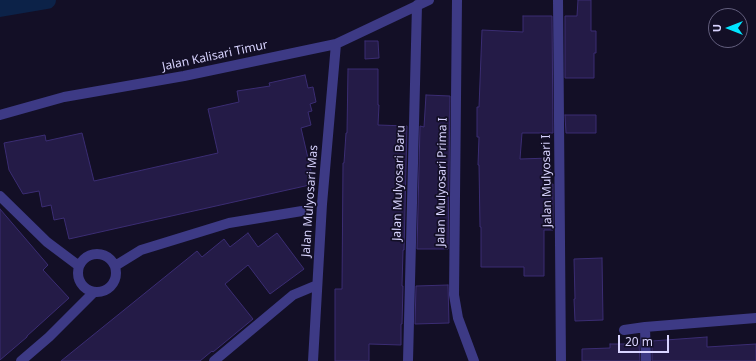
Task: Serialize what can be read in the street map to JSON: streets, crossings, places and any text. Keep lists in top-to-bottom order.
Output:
{
  "streets": {
    "street": [
      "Jalan Kalisari Timur",
      "Jalan Mulyosari I",
      "Jalan Mulyosari Prima I",
      "Jalan Mulyosari Baru",
      "Jalan Mulyosari Mas"
    ]
  },
  "crossings": [
    ["Jalan Kalisari Timur", "Jalan Mulyosari Baru"],
    ["Jalan Kalisari Timur", "Jalan Mulyosari Mas"]
  ],
  "scale_bar": "20 m",
  "north": "left"
}
